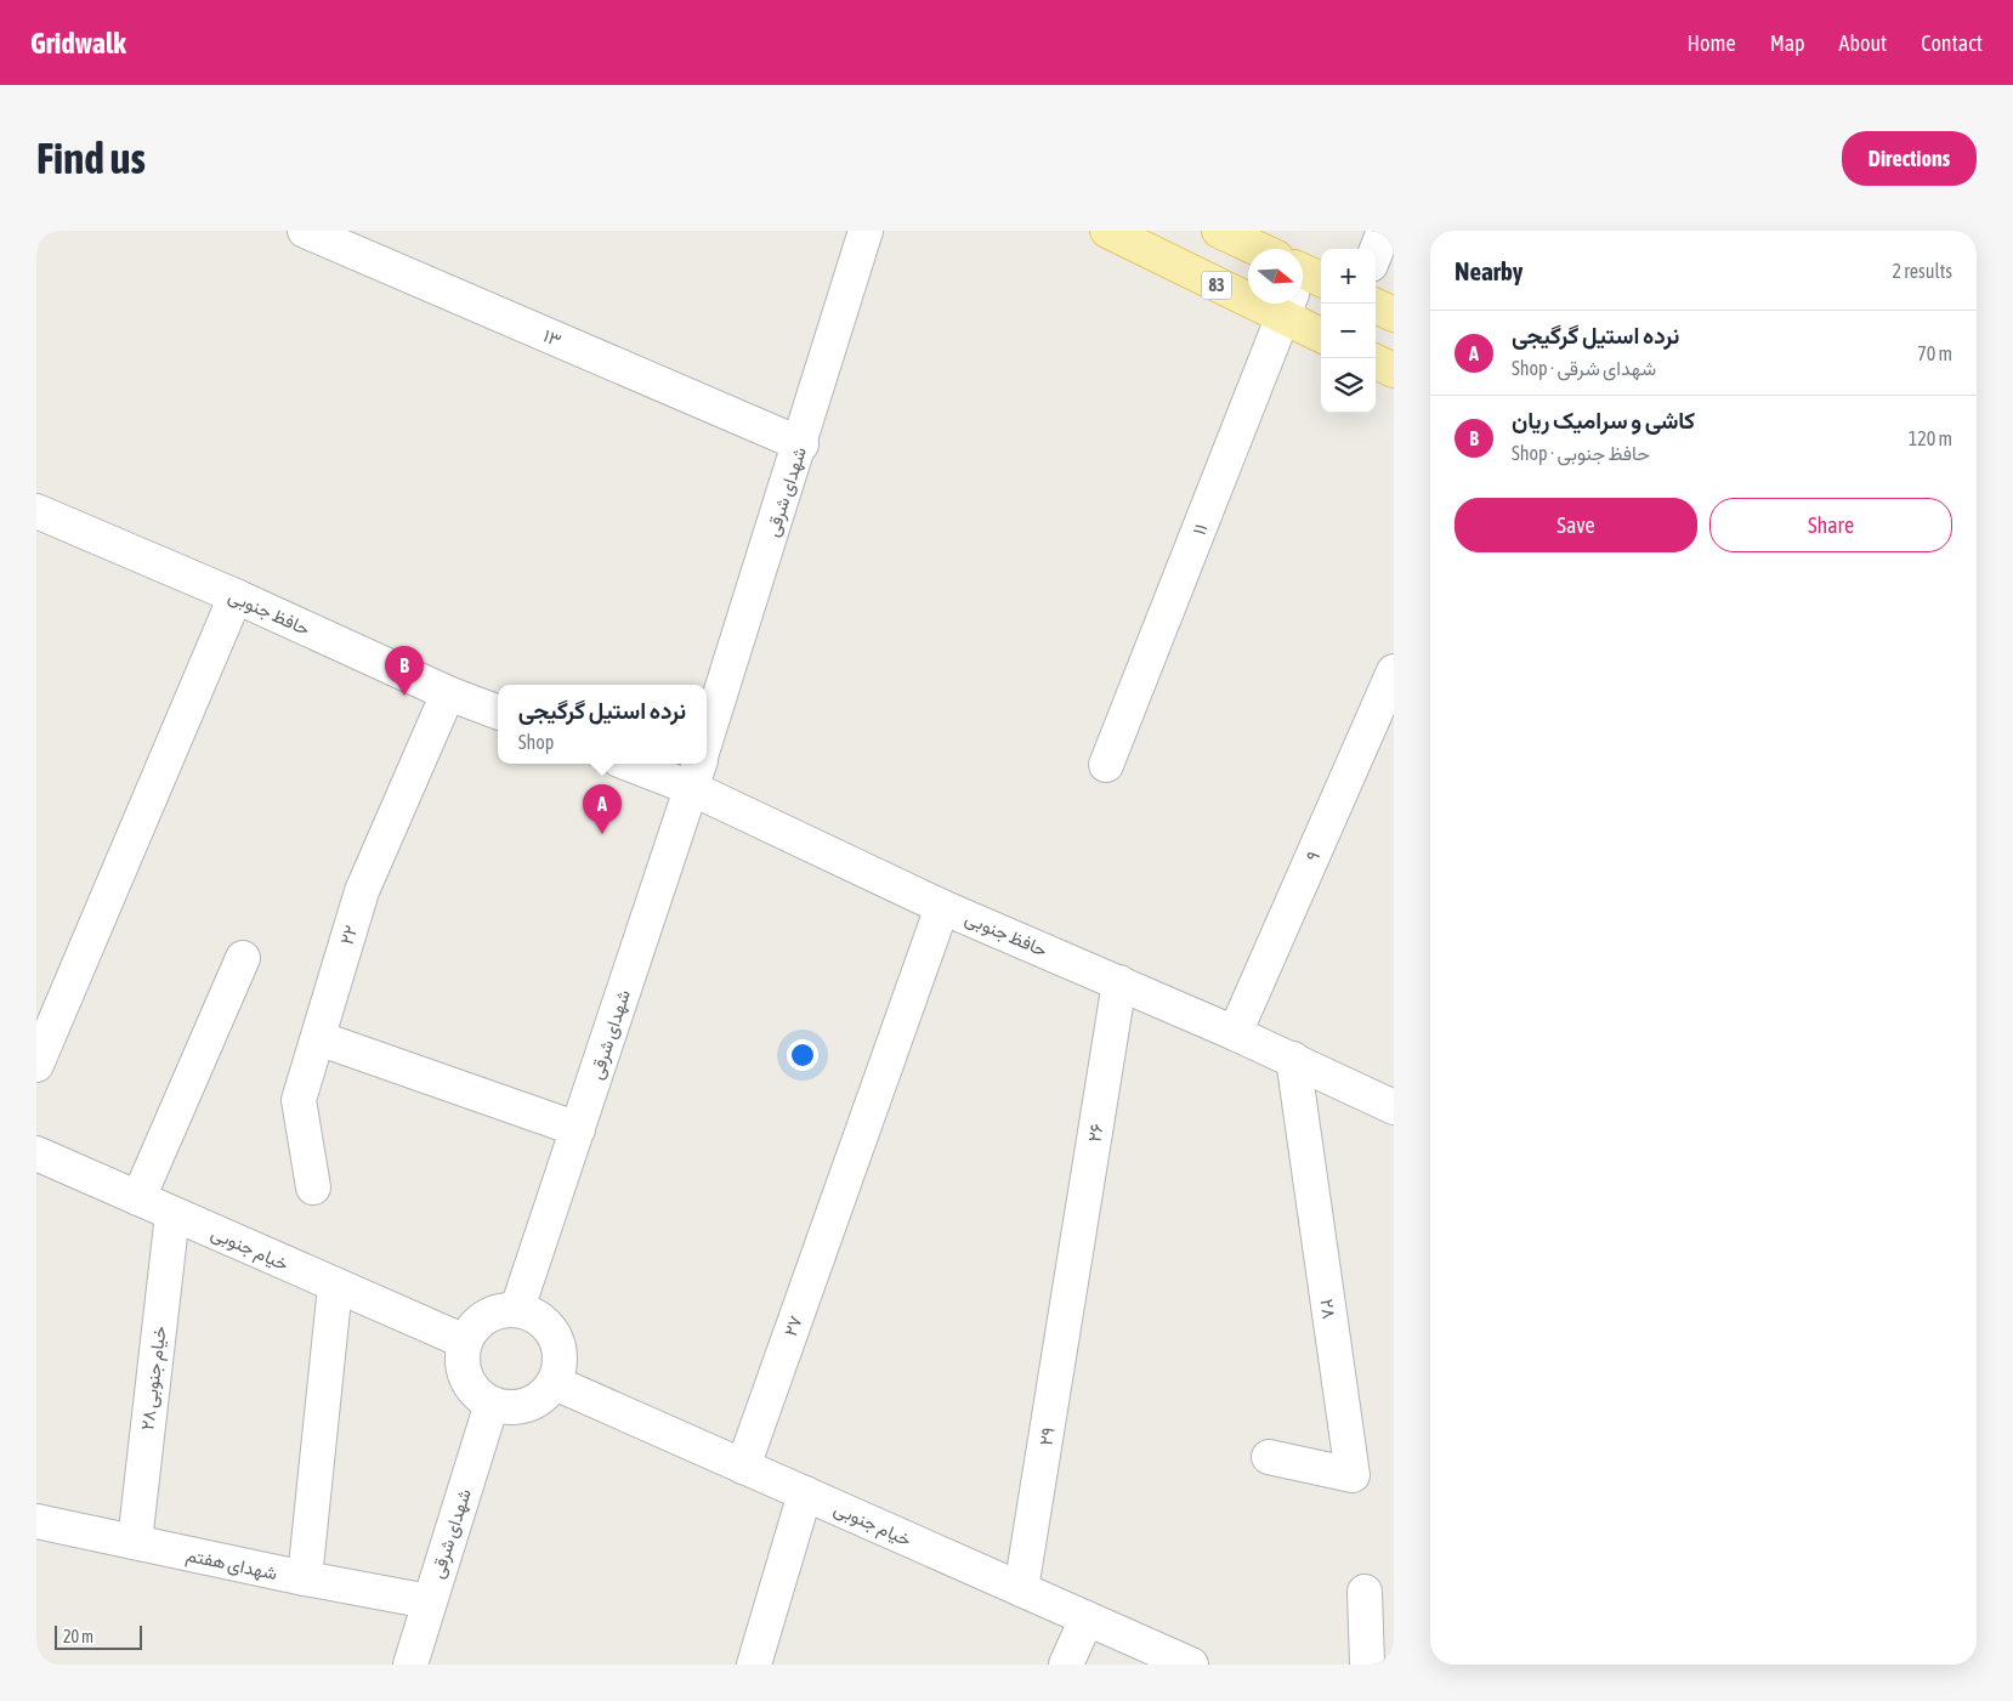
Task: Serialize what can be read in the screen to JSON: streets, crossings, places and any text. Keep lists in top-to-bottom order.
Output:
{
  "streets": {
    "main road": ["83"],
    "street": [
      "۱۳",
      "شهدای شرقی",
      "۱۱",
      "حافظ جنوبی",
      "۹",
      "۲۲",
      "۲۶",
      "خیام جنوبی",
      "۲۸",
      "۲۷",
      "خیام جنوبی ۲۸",
      "۲۹",
      "شهدای هفتم"
    ]
  },
  "crossings": [
    ["۱۳", "شهدای شرقی"],
    ["شهدای شرقی", "حافظ جنوبی"],
    ["شهدای شرقی", "خیام جنوبی"],
    ["شهدای شرقی", "شهدای هفتم"],
    ["حافظ جنوبی", "۹"],
    ["حافظ جنوبی", "۲۲"],
    ["حافظ جنوبی", "۲۶"],
    ["حافظ جنوبی", "۲۸"],
    ["حافظ جنوبی", "۲۷"],
    ["۲۶", "۲۹"],
    ["خیام جنوبی", "۲۷"],
    ["خیام جنوبی", "خیام جنوبی ۲۸"],
    ["خیام جنوبی", "۲۹"],
    ["خیام جنوبی ۲۸", "شهدای هفتم"]
  ],
  "scale_bar": "20 m",
  "north": "right",
  "page": {
    "header": "Gridwalk",
    "nav": [
      "Home",
      "Map",
      "About",
      "Contact"
    ],
    "buttons": [
      "Directions",
      ["Save", "Share"]
    ],
    "title": "Find us",
    "heading": ["Nearby", "2 results"],
    "map_buttons": ["+", "−"],
    "list": [
      {
        "mark": "A",
        "name": "نرده استیل گرگیجی",
        "note": "Shop · شهدای شرقی",
        "value": "70 m"
      },
      {
        "mark": "B",
        "name": "کاشی و سرامیک ریان",
        "note": "Shop · حافظ جنوبی",
        "value": "120 m"
      }
    ],
    "pins": ["B", "A"],
    "popup": ["نرده استیل گرگیجی", "Shop"],
    "scale": "20 m"
  }
}
